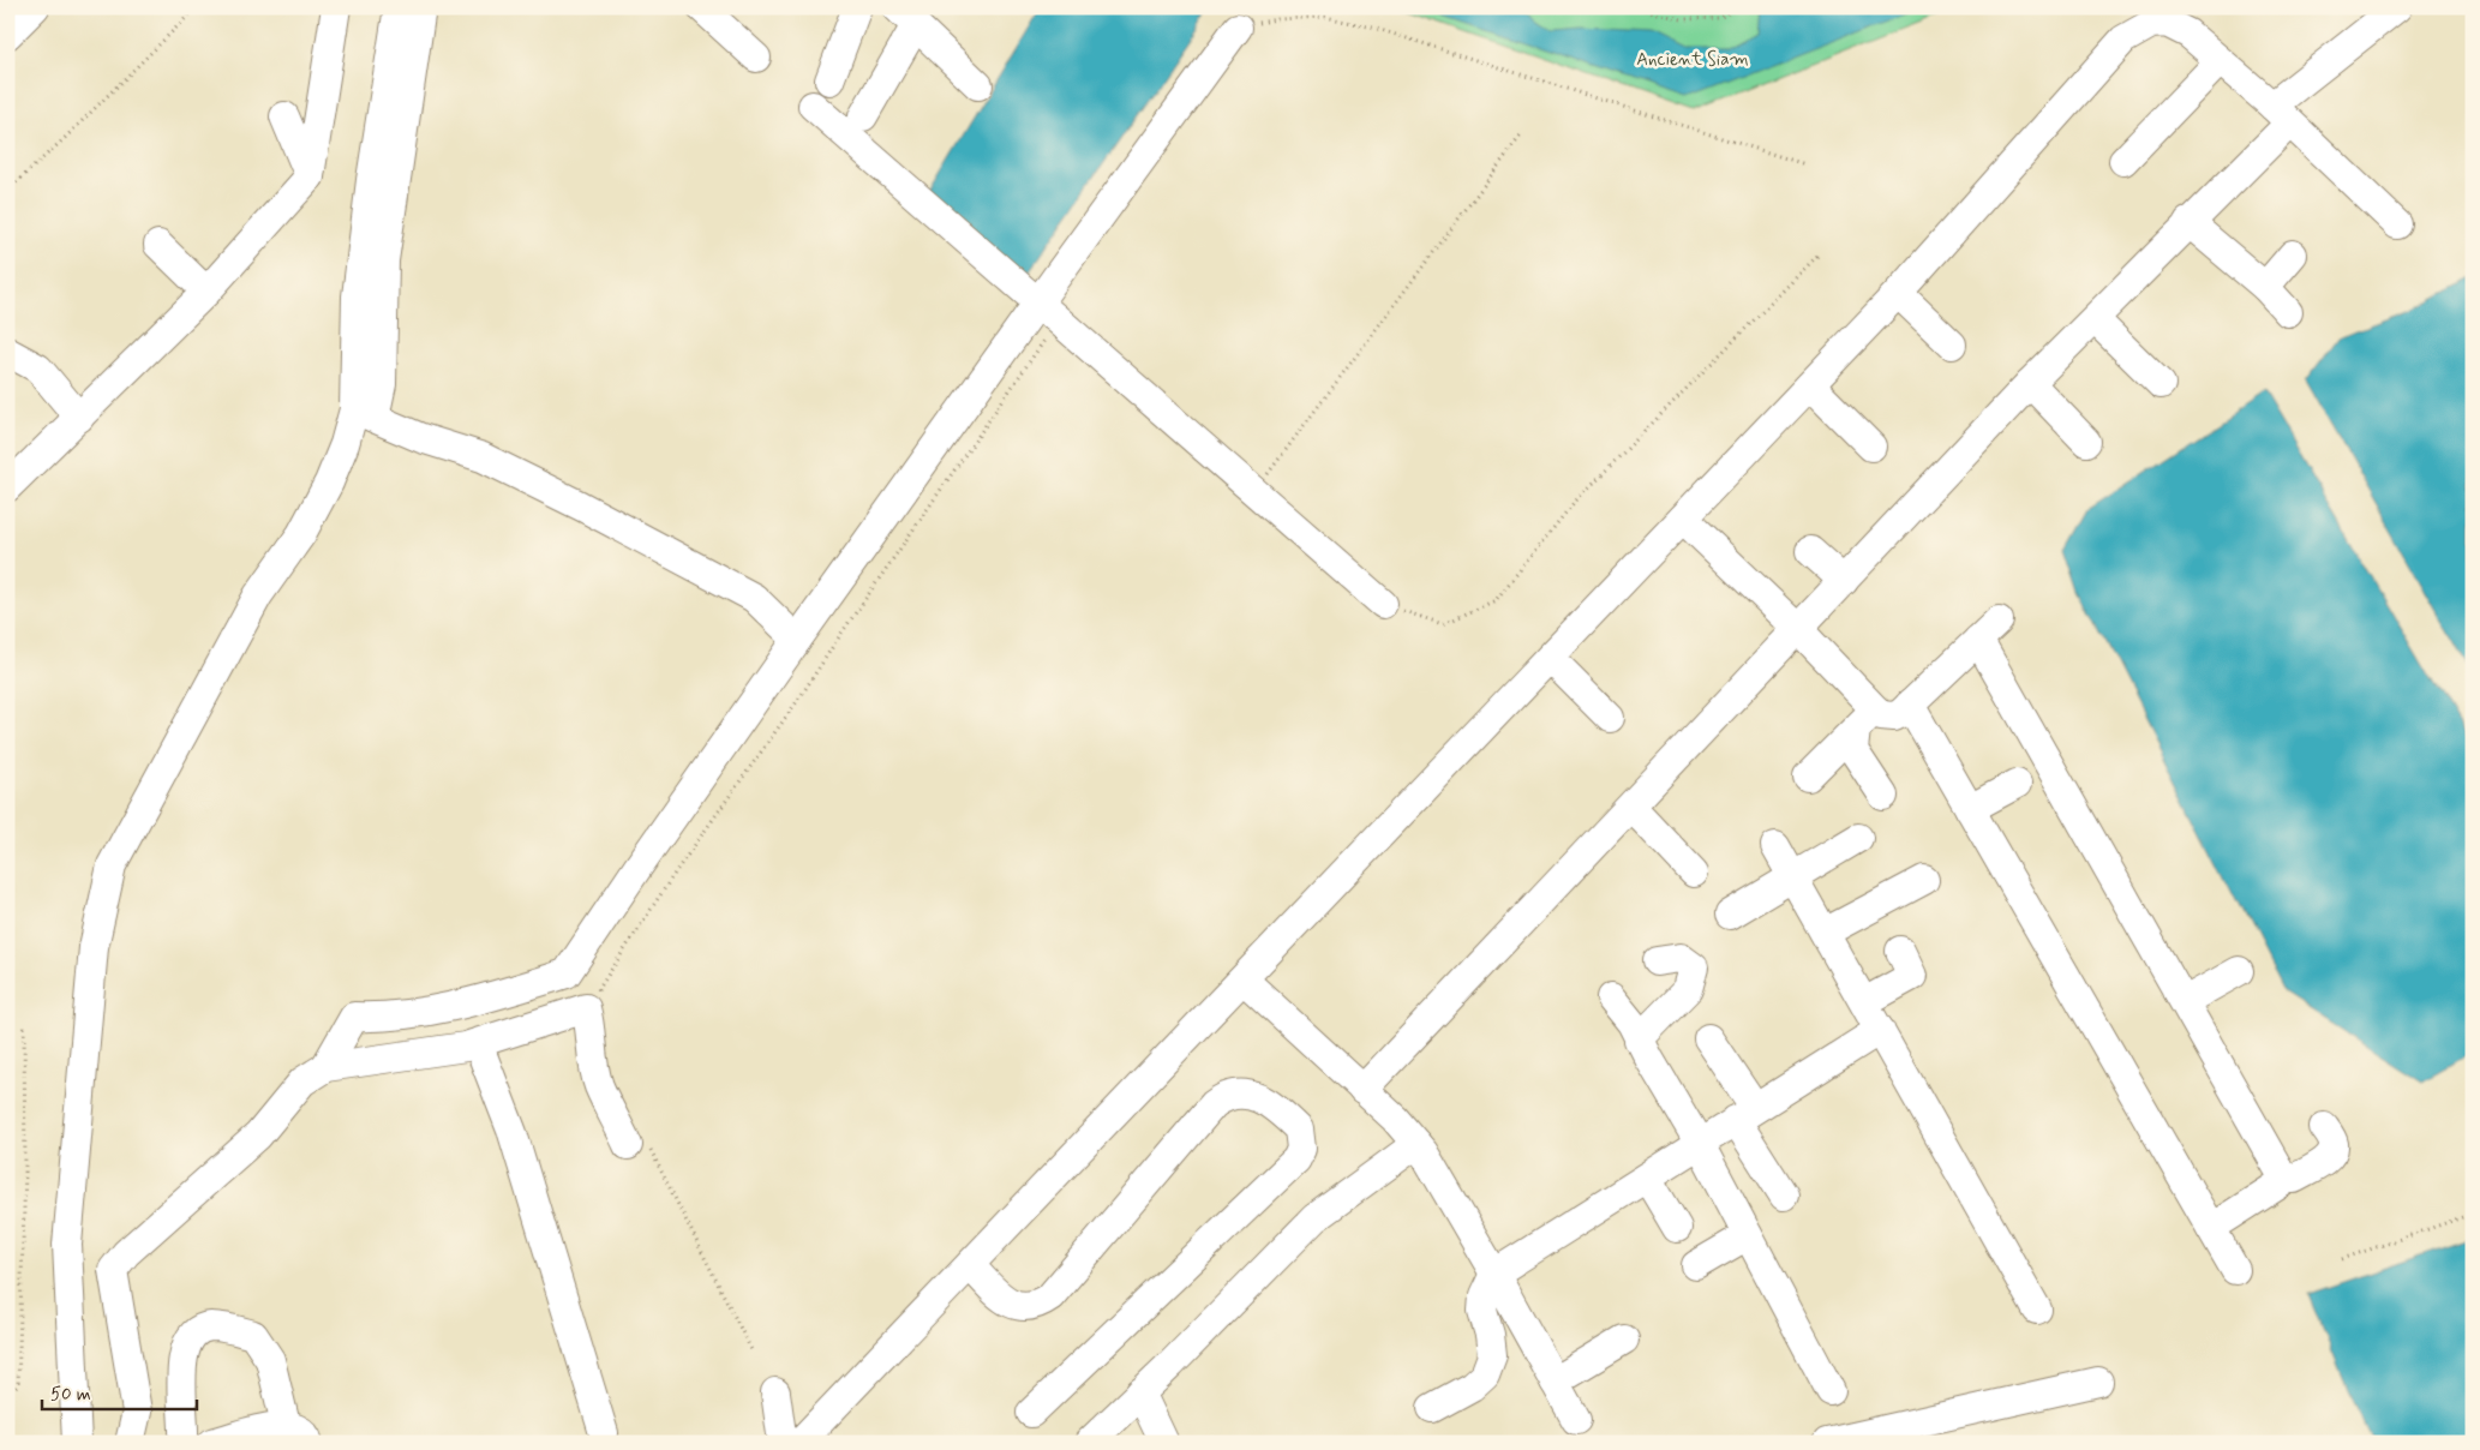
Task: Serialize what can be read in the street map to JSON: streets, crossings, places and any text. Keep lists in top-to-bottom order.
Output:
{
  "parks": ["Ancient Siam"],
  "scale_bar": "50 m"
}
